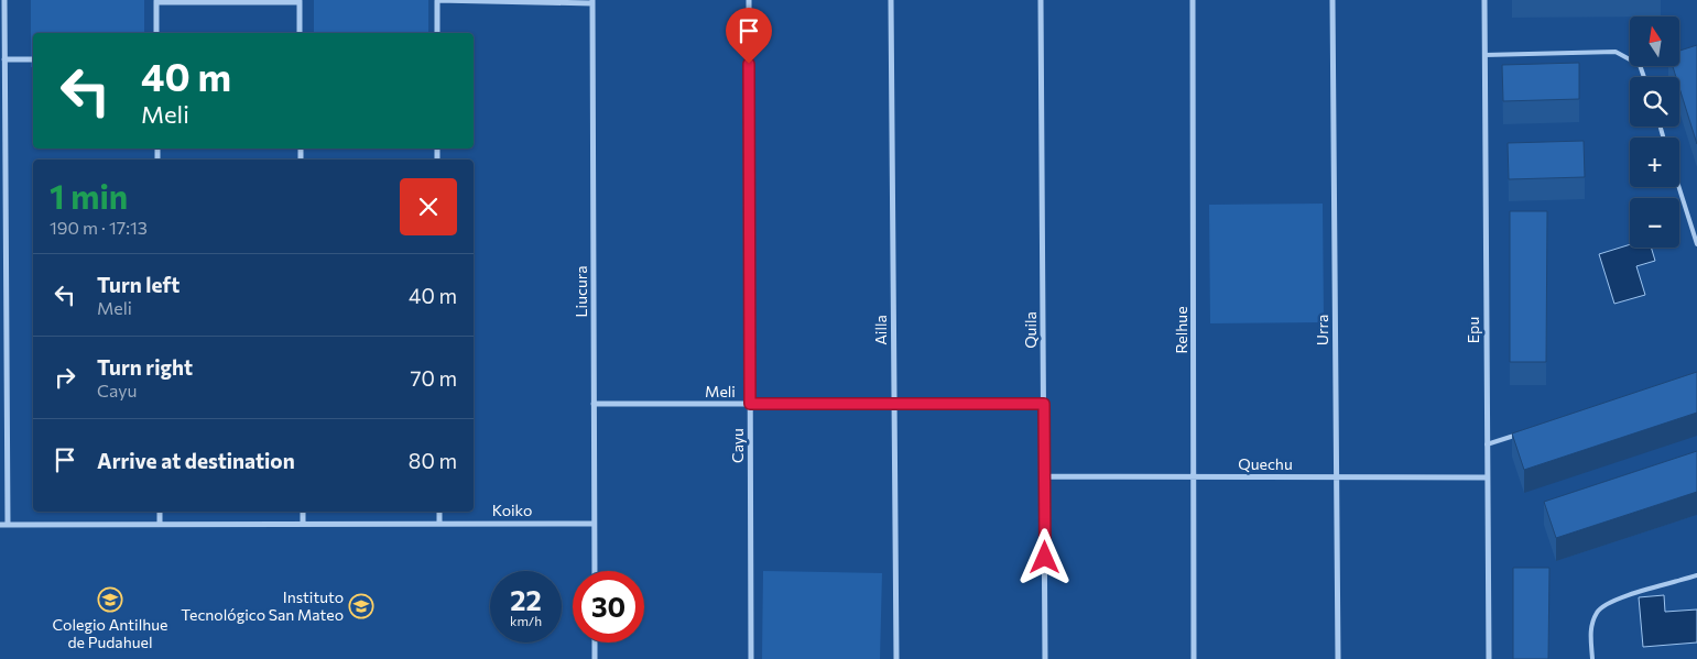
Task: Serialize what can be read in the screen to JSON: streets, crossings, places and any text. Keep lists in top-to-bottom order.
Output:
{
  "streets": {
    "street": [
      "Liucura",
      "Ailla",
      "Quila",
      "Relhue",
      "Urra",
      "Epu",
      "Meli",
      "Cayu",
      "Quechu",
      "Koiko"
    ]
  },
  "crossings": [
    ["Liucura", "Meli"],
    ["Liucura", "Koiko"],
    ["Ailla", "Meli"],
    ["Quila", "Meli"],
    ["Quila", "Quechu"],
    ["Relhue", "Quechu"],
    ["Urra", "Quechu"],
    ["Epu", "Quechu"],
    ["Meli", "Cayu"]
  ],
  "places": {
    "school or university": ["Colegio Antilhue de Pudahuel", "Instituto Tecnológico San Mateo"]
  },
  "north": "top",
  "page": {
    "map_buttons": ["+", "−"],
    "turn": ["40 m", "Meli"],
    "heading": ["1 min", "190 m · 17:13"],
    "list": [
      {
        "name": "Turn left",
        "note": "Meli",
        "value": "40 m"
      },
      {
        "name": "Turn right",
        "note": "Cayu",
        "value": "70 m"
      },
      {
        "name": "Arrive at destination",
        "value": "80 m"
      }
    ],
    "speed": "22 km/h",
    "limit": "30"
  }
}
